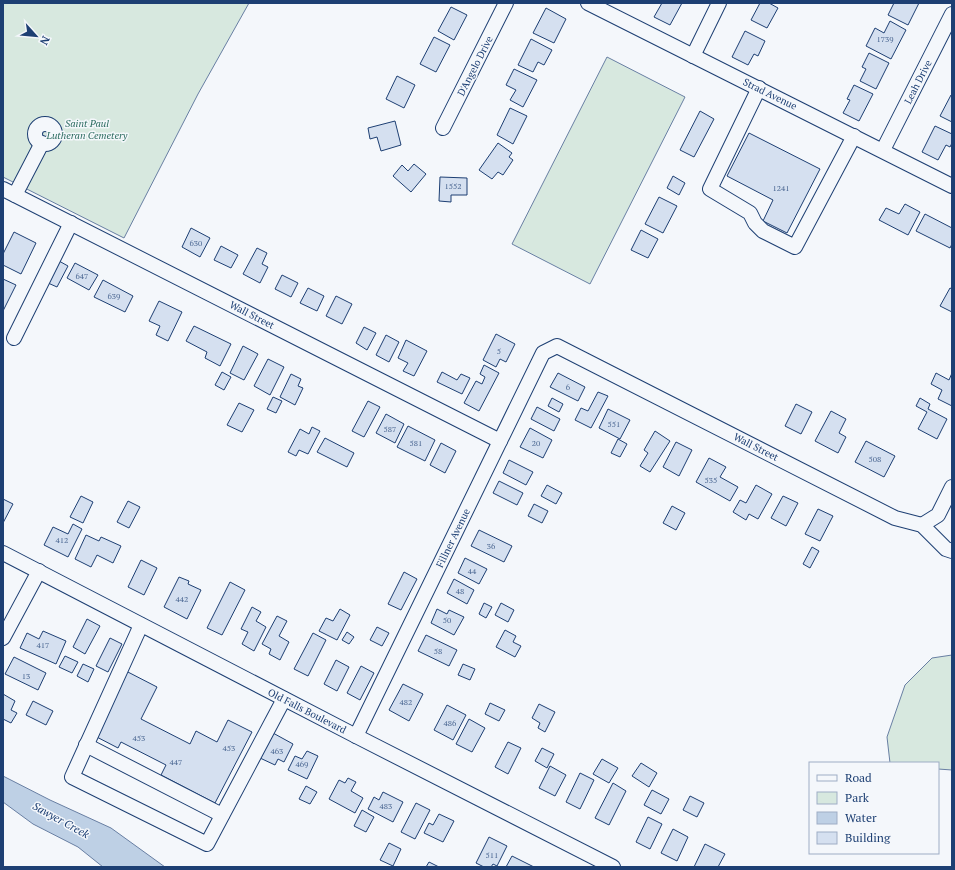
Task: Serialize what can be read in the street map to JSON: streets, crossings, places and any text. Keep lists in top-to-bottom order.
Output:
{
  "streets": {
    "street": [
      "D'Angelo Drive",
      "Leah Drive",
      "Strad Avenue",
      "Wall Street",
      "Fillner Avenue",
      "Old Falls Boulevard"
    ]
  },
  "crossings": [
    ["Leah Drive", "Strad Avenue"],
    ["Wall Street", "Fillner Avenue"],
    ["Fillner Avenue", "Old Falls Boulevard"]
  ],
  "water": ["Sawyer Creek"],
  "parks": ["Saint Paul Lutheran Cemetery"],
  "house_numbers": [
    "1739",
    "1552",
    "1241",
    "630",
    "647",
    "639",
    "5",
    "6",
    "551",
    "587",
    "581",
    "20",
    "508",
    "535",
    "412",
    "36",
    "44",
    "48",
    "442",
    "50",
    "417",
    "58",
    "13",
    "482",
    "486",
    "453",
    "453",
    "463",
    "447",
    "469",
    "483",
    "511"
  ],
  "legend": [
    "Road",
    "Park",
    "Water",
    "Building"
  ],
  "north": "bottom right"
}
